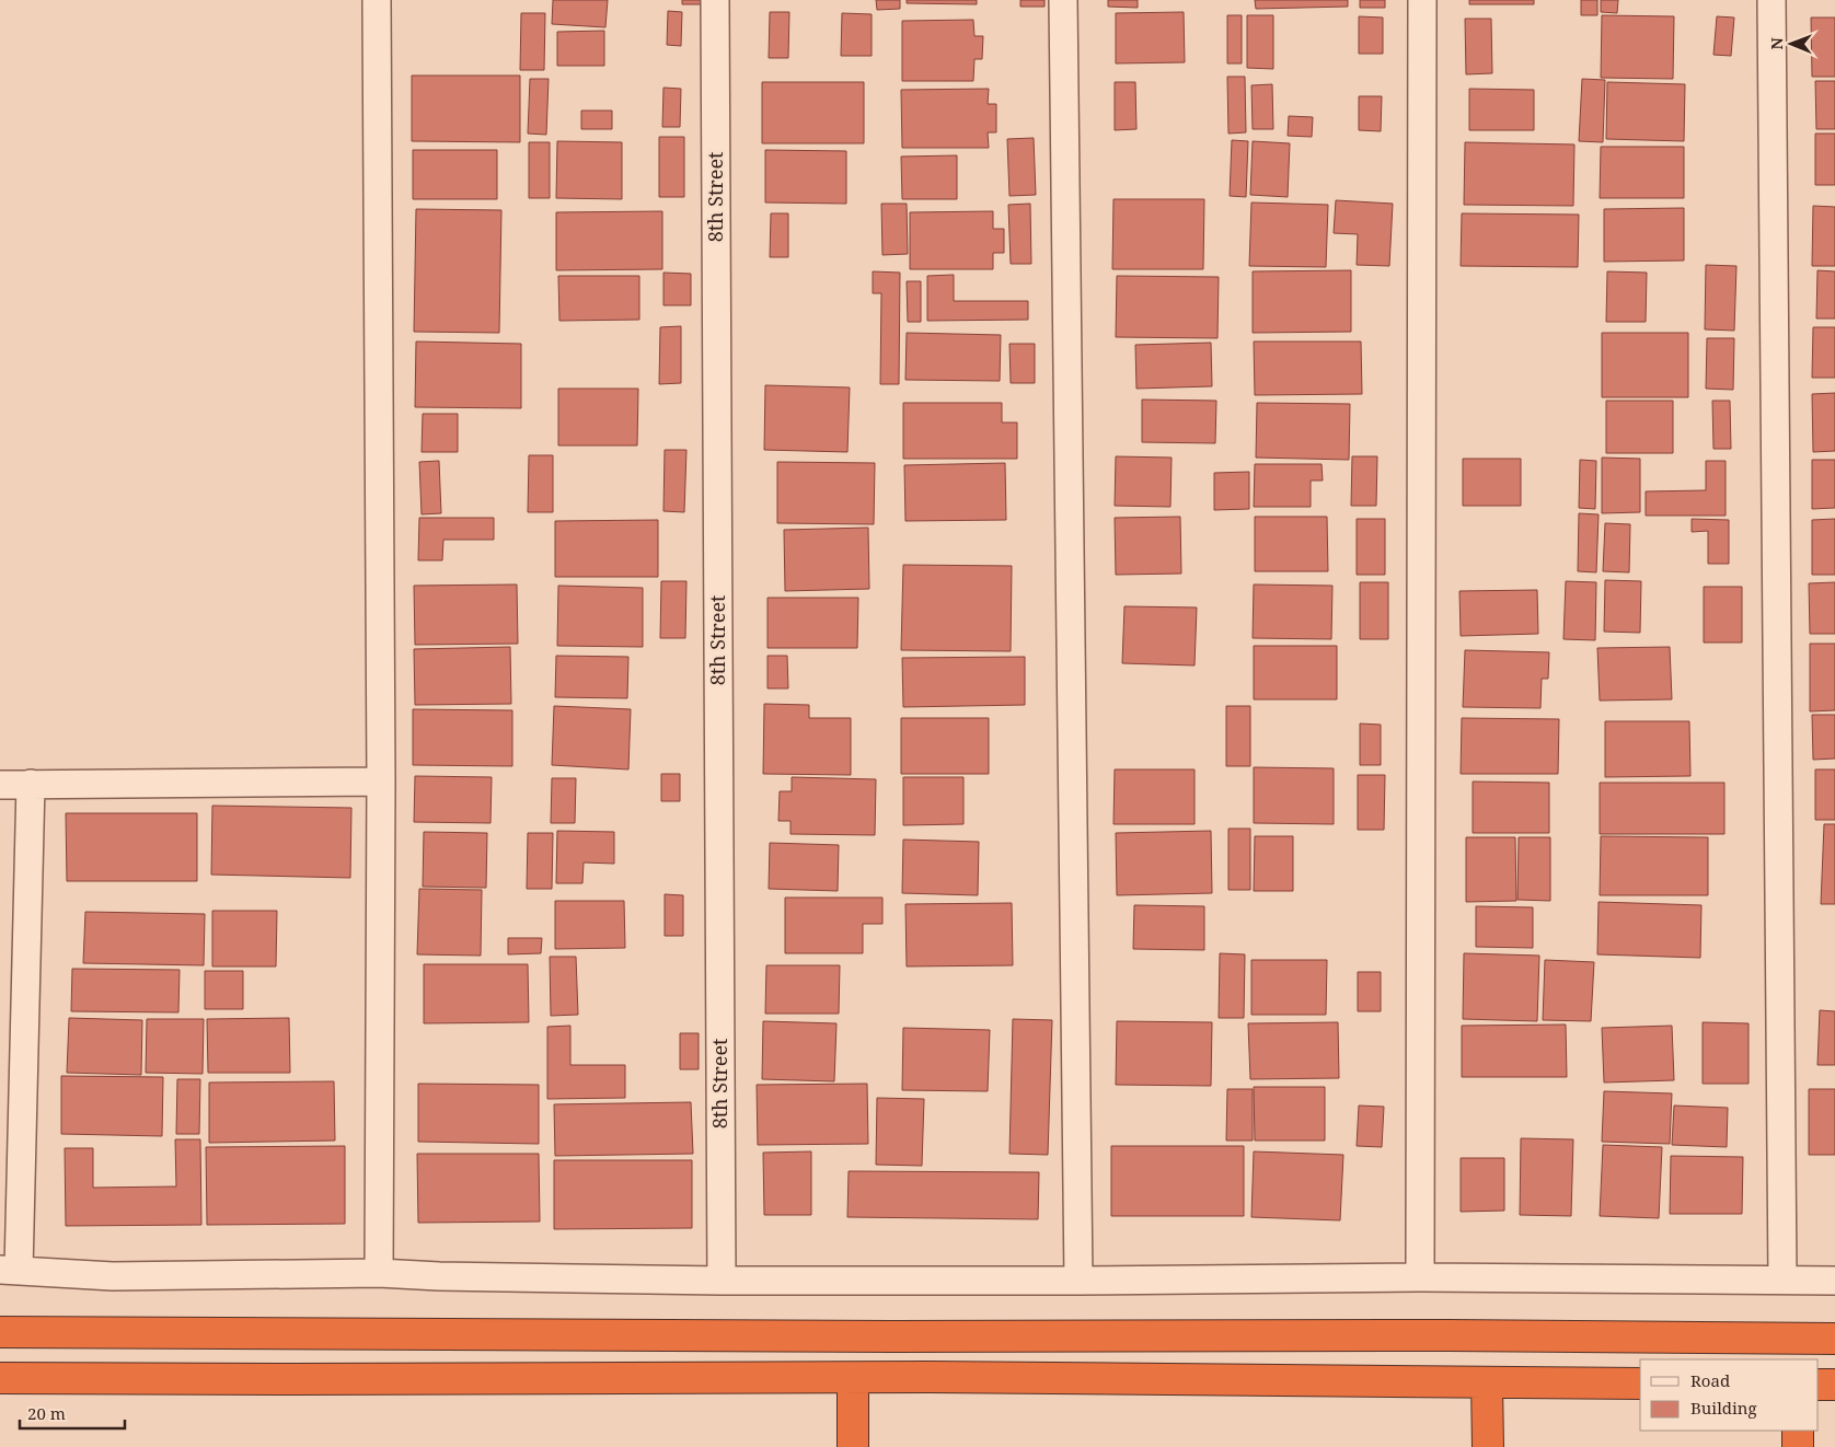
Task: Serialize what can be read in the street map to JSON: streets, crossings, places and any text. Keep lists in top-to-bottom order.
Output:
{
  "streets": {
    "street": ["8th Street"]
  },
  "legend": ["Road", "Building"],
  "scale_bar": "20 m",
  "north": "left"
}
